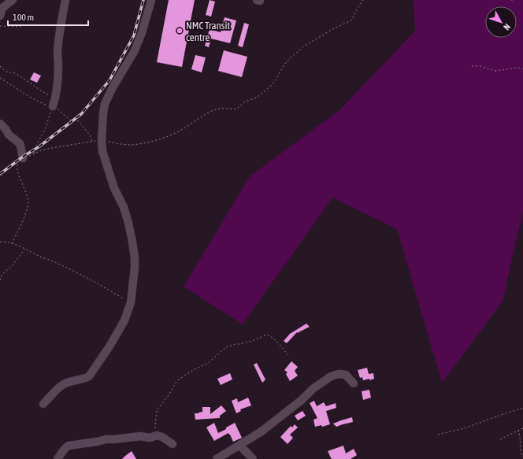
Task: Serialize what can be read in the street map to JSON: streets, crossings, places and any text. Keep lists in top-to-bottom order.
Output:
{
  "places": ["NMC Transit centre"],
  "scale_bar": "100 m",
  "north": "bottom right"
}
